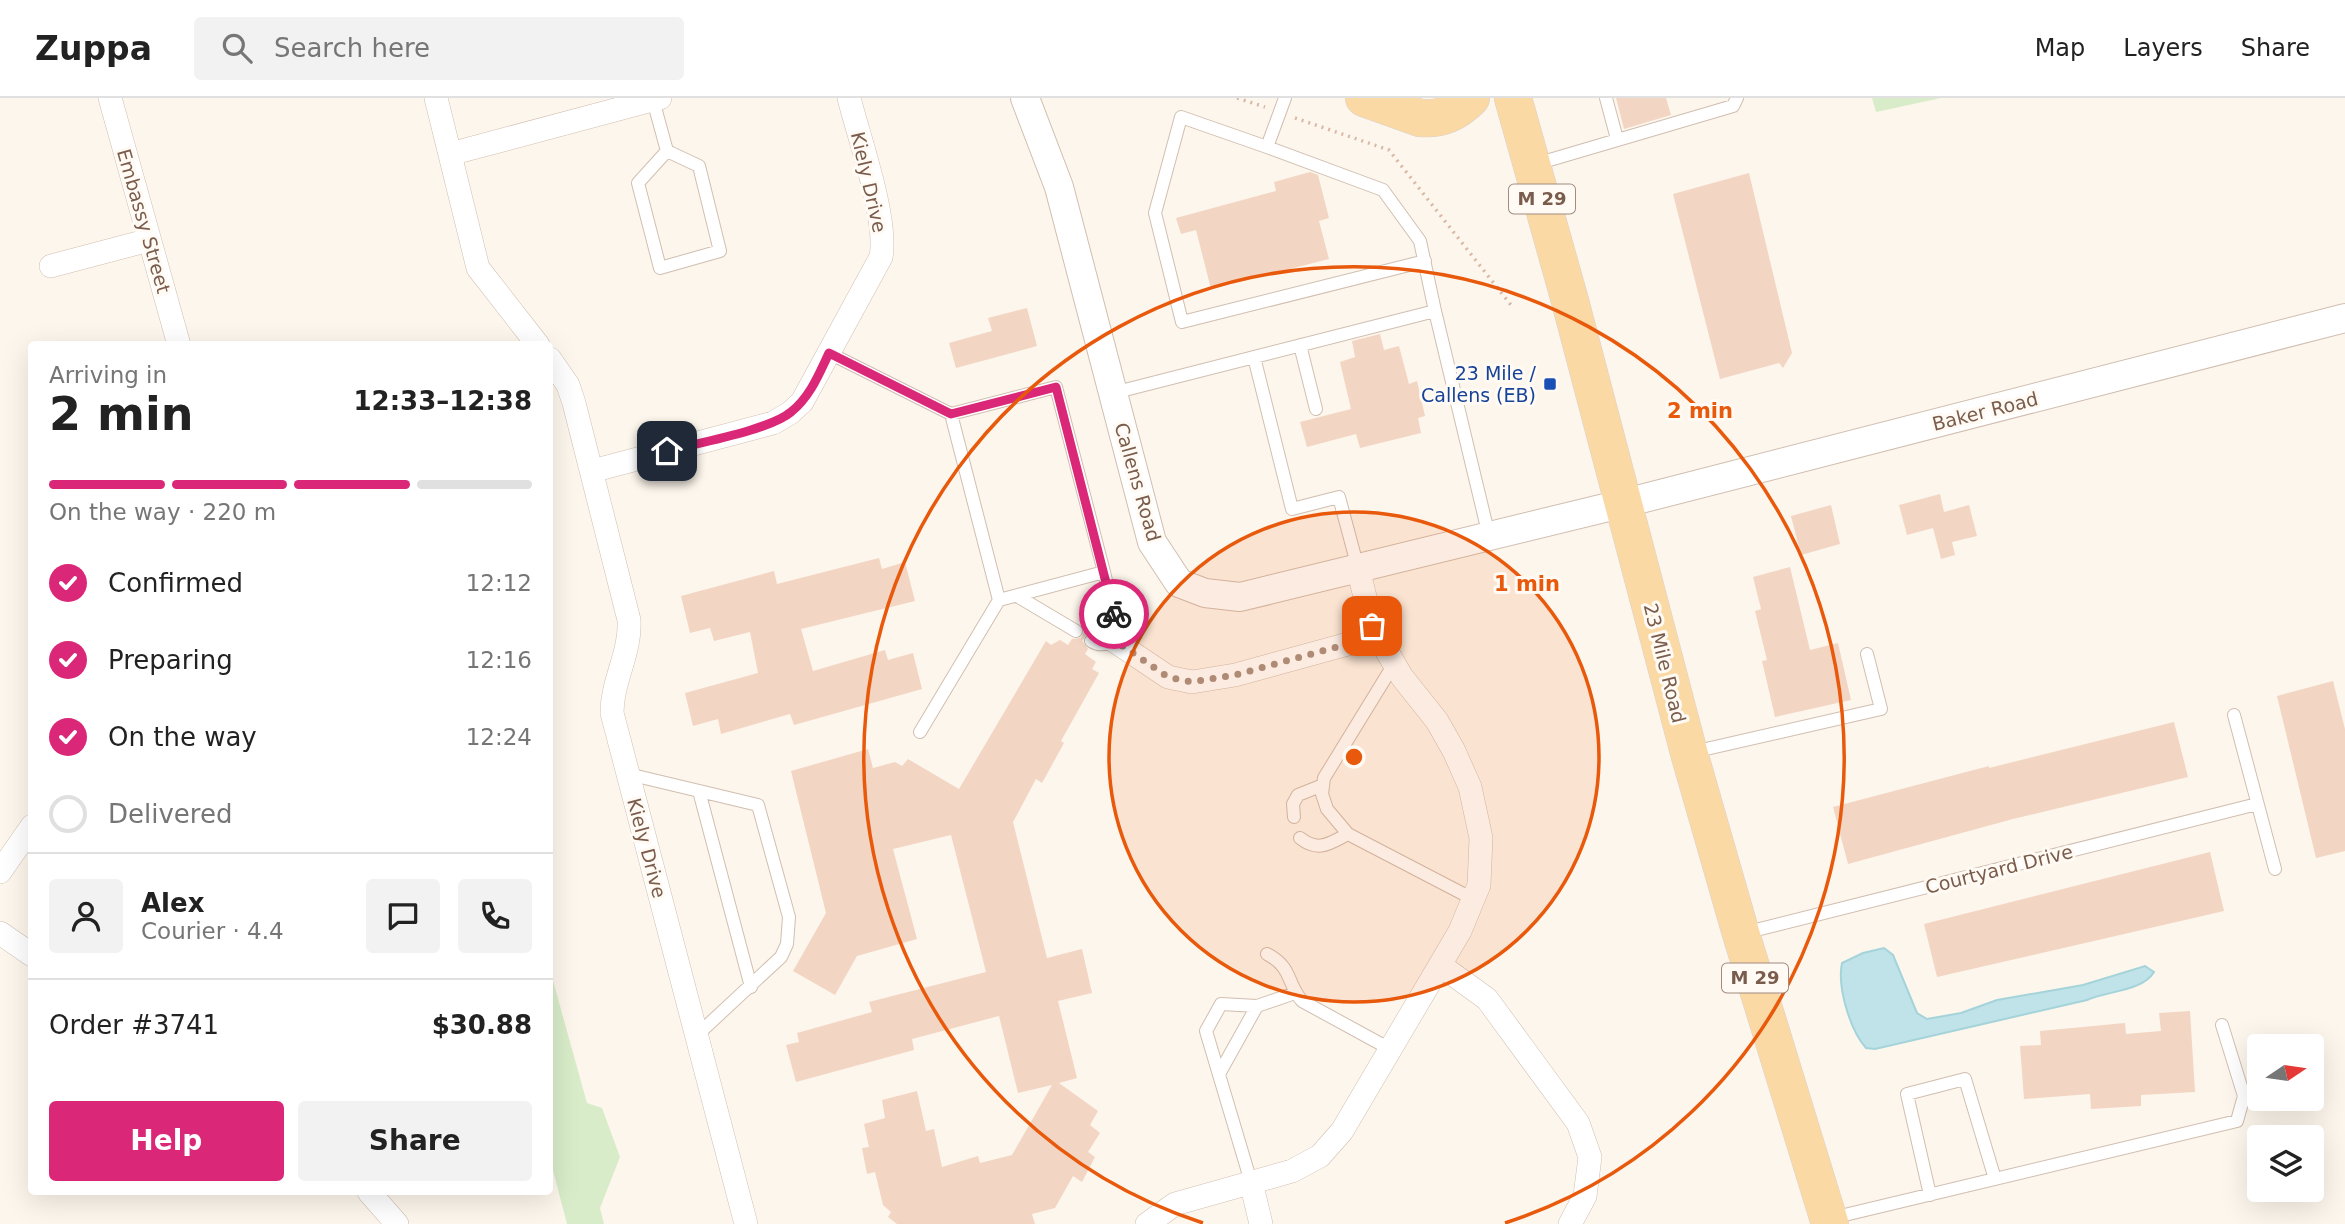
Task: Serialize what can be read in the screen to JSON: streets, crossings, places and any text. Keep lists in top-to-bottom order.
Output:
{
  "streets": {
    "main road": ["M 29", "23 Mile Road"],
    "street": [
      "Kiely Drive",
      "Embassy Street",
      "Baker Road",
      "Callens Road"
    ],
    "lane": ["Courtyard Drive"]
  },
  "crossings": [
    ["Baker Road", "Callens Road"],
    ["Baker Road", "23 Mile Road"],
    ["Callens Road", "23 Mile Road"],
    ["23 Mile Road", "Courtyard Drive"]
  ],
  "places": {
    "transit": ["23 Mile / Callens (EB)"]
  },
  "north": "right",
  "page": {
    "header": "Zuppa",
    "search": "Search here",
    "nav": ["Map", "Layers", "Share"],
    "heading": ["2 min", "Arriving in", "12:33–12:38"],
    "panel": [
      "Alex",
      "Courier · 4.4",
      "Order #3741",
      "$30.88"
    ],
    "bar": "On the way · 220 m",
    "list": [
      ["Confirmed", "12:12"],
      ["Preparing", "12:16"],
      ["On the way", "12:24"],
      "Delivered"
    ],
    "buttons": ["Help", "Share"]
  },
  "rings": ["2 min", "1 min"]
}
